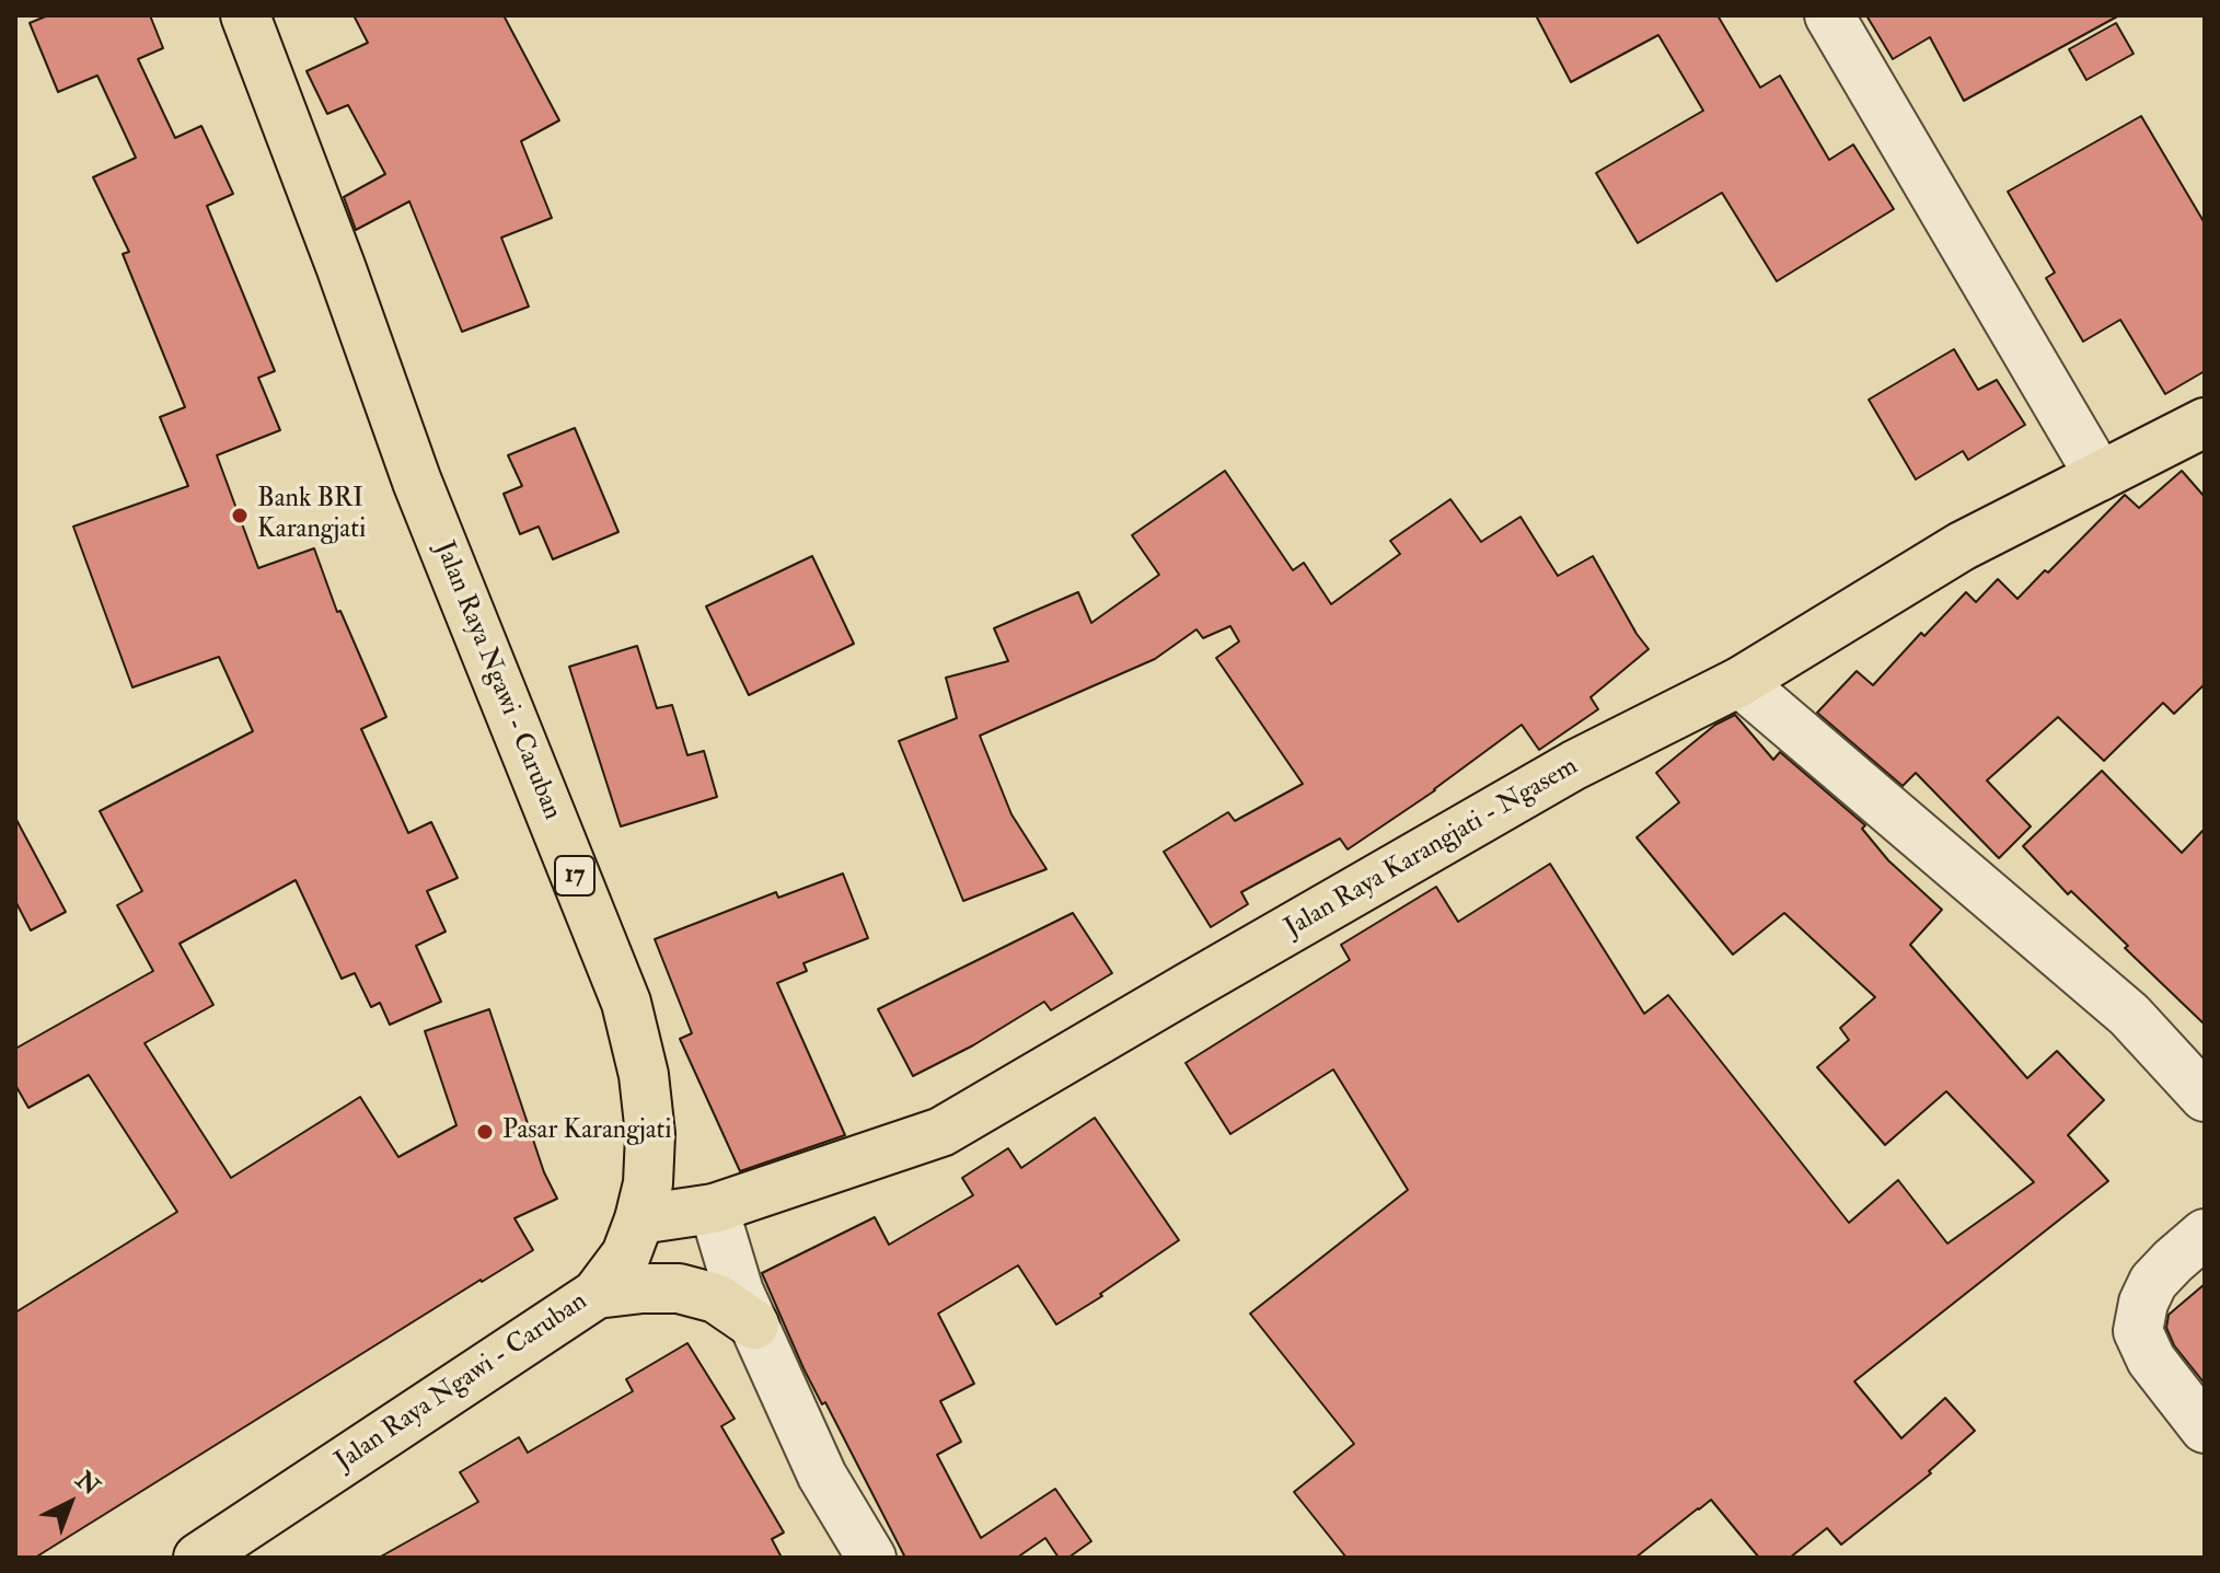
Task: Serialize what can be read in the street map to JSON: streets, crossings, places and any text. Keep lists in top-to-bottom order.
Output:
{
  "streets": {
    "main road": ["Jalan Raya Ngawi - Caruban", "Jalan Raya Karangjati - Ngasem", "17"]
  },
  "crossings": [
    ["Jalan Raya Ngawi - Caruban", "Jalan Raya Karangjati - Ngasem"]
  ],
  "places": ["Bank BRI Karangjati", "Pasar Karangjati"],
  "north": "top right"
}
